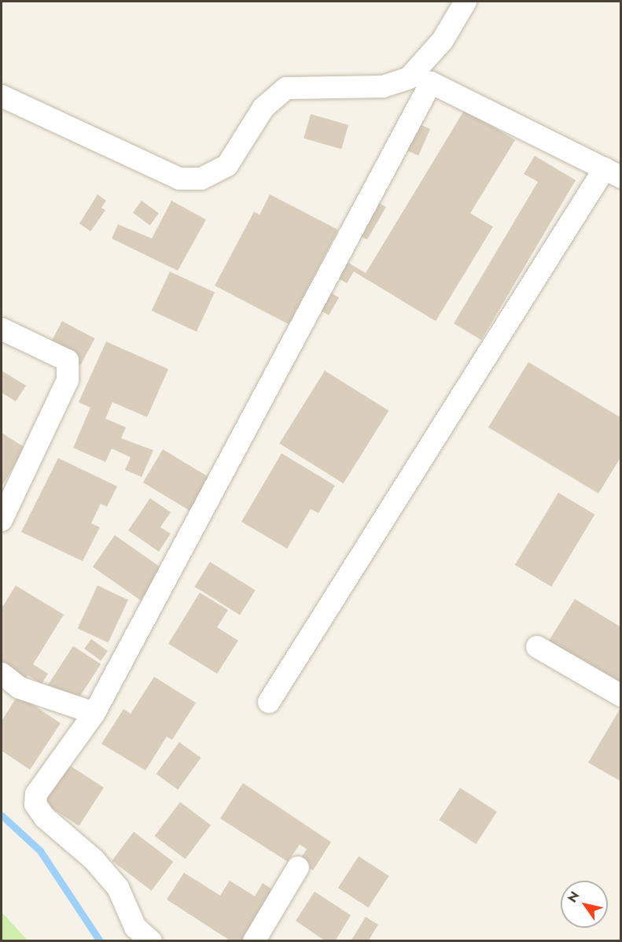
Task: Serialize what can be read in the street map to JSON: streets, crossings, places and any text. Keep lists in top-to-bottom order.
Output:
{
  "north": "top left"
}
